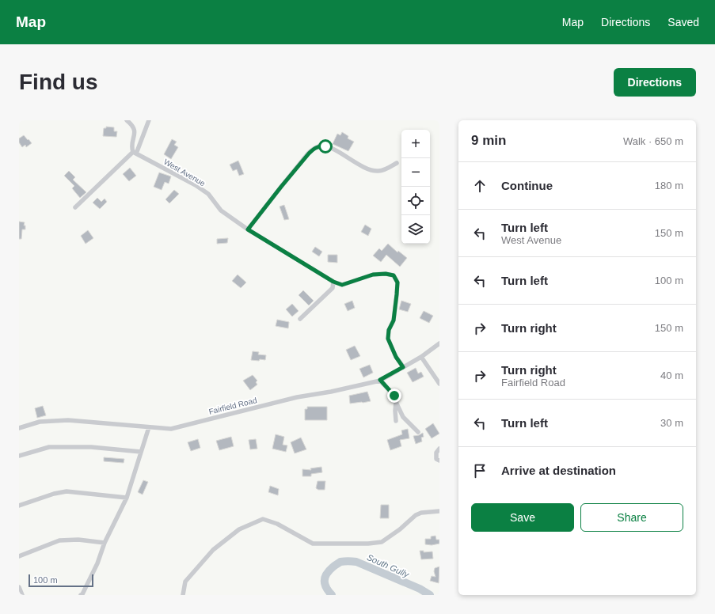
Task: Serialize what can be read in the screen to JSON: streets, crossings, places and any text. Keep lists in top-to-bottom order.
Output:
{
  "streets": {
    "street": ["West Avenue", "Fairfield Road"]
  },
  "crossings": [
    ["West Avenue", "Fairfield Road"]
  ],
  "water": ["South Gully"],
  "scale_bar": "100 m",
  "page": {
    "header": "Map",
    "nav": ["Map", "Directions", "Saved"],
    "buttons": [
      "Directions",
      ["Save", "Share"]
    ],
    "title": "Find us",
    "heading": ["9 min", "Walk · 650 m"],
    "map_buttons": ["+", "−"],
    "list": [
      ["Continue", "180 m"],
      ["Turn left", "West Avenue", "150 m"],
      ["Turn left", "100 m"],
      ["Turn right", "150 m"],
      ["Turn right", "Fairfield Road", "40 m"],
      ["Turn left", "30 m"],
      "Arrive at destination"
    ],
    "scale": "100 m"
  }
}
